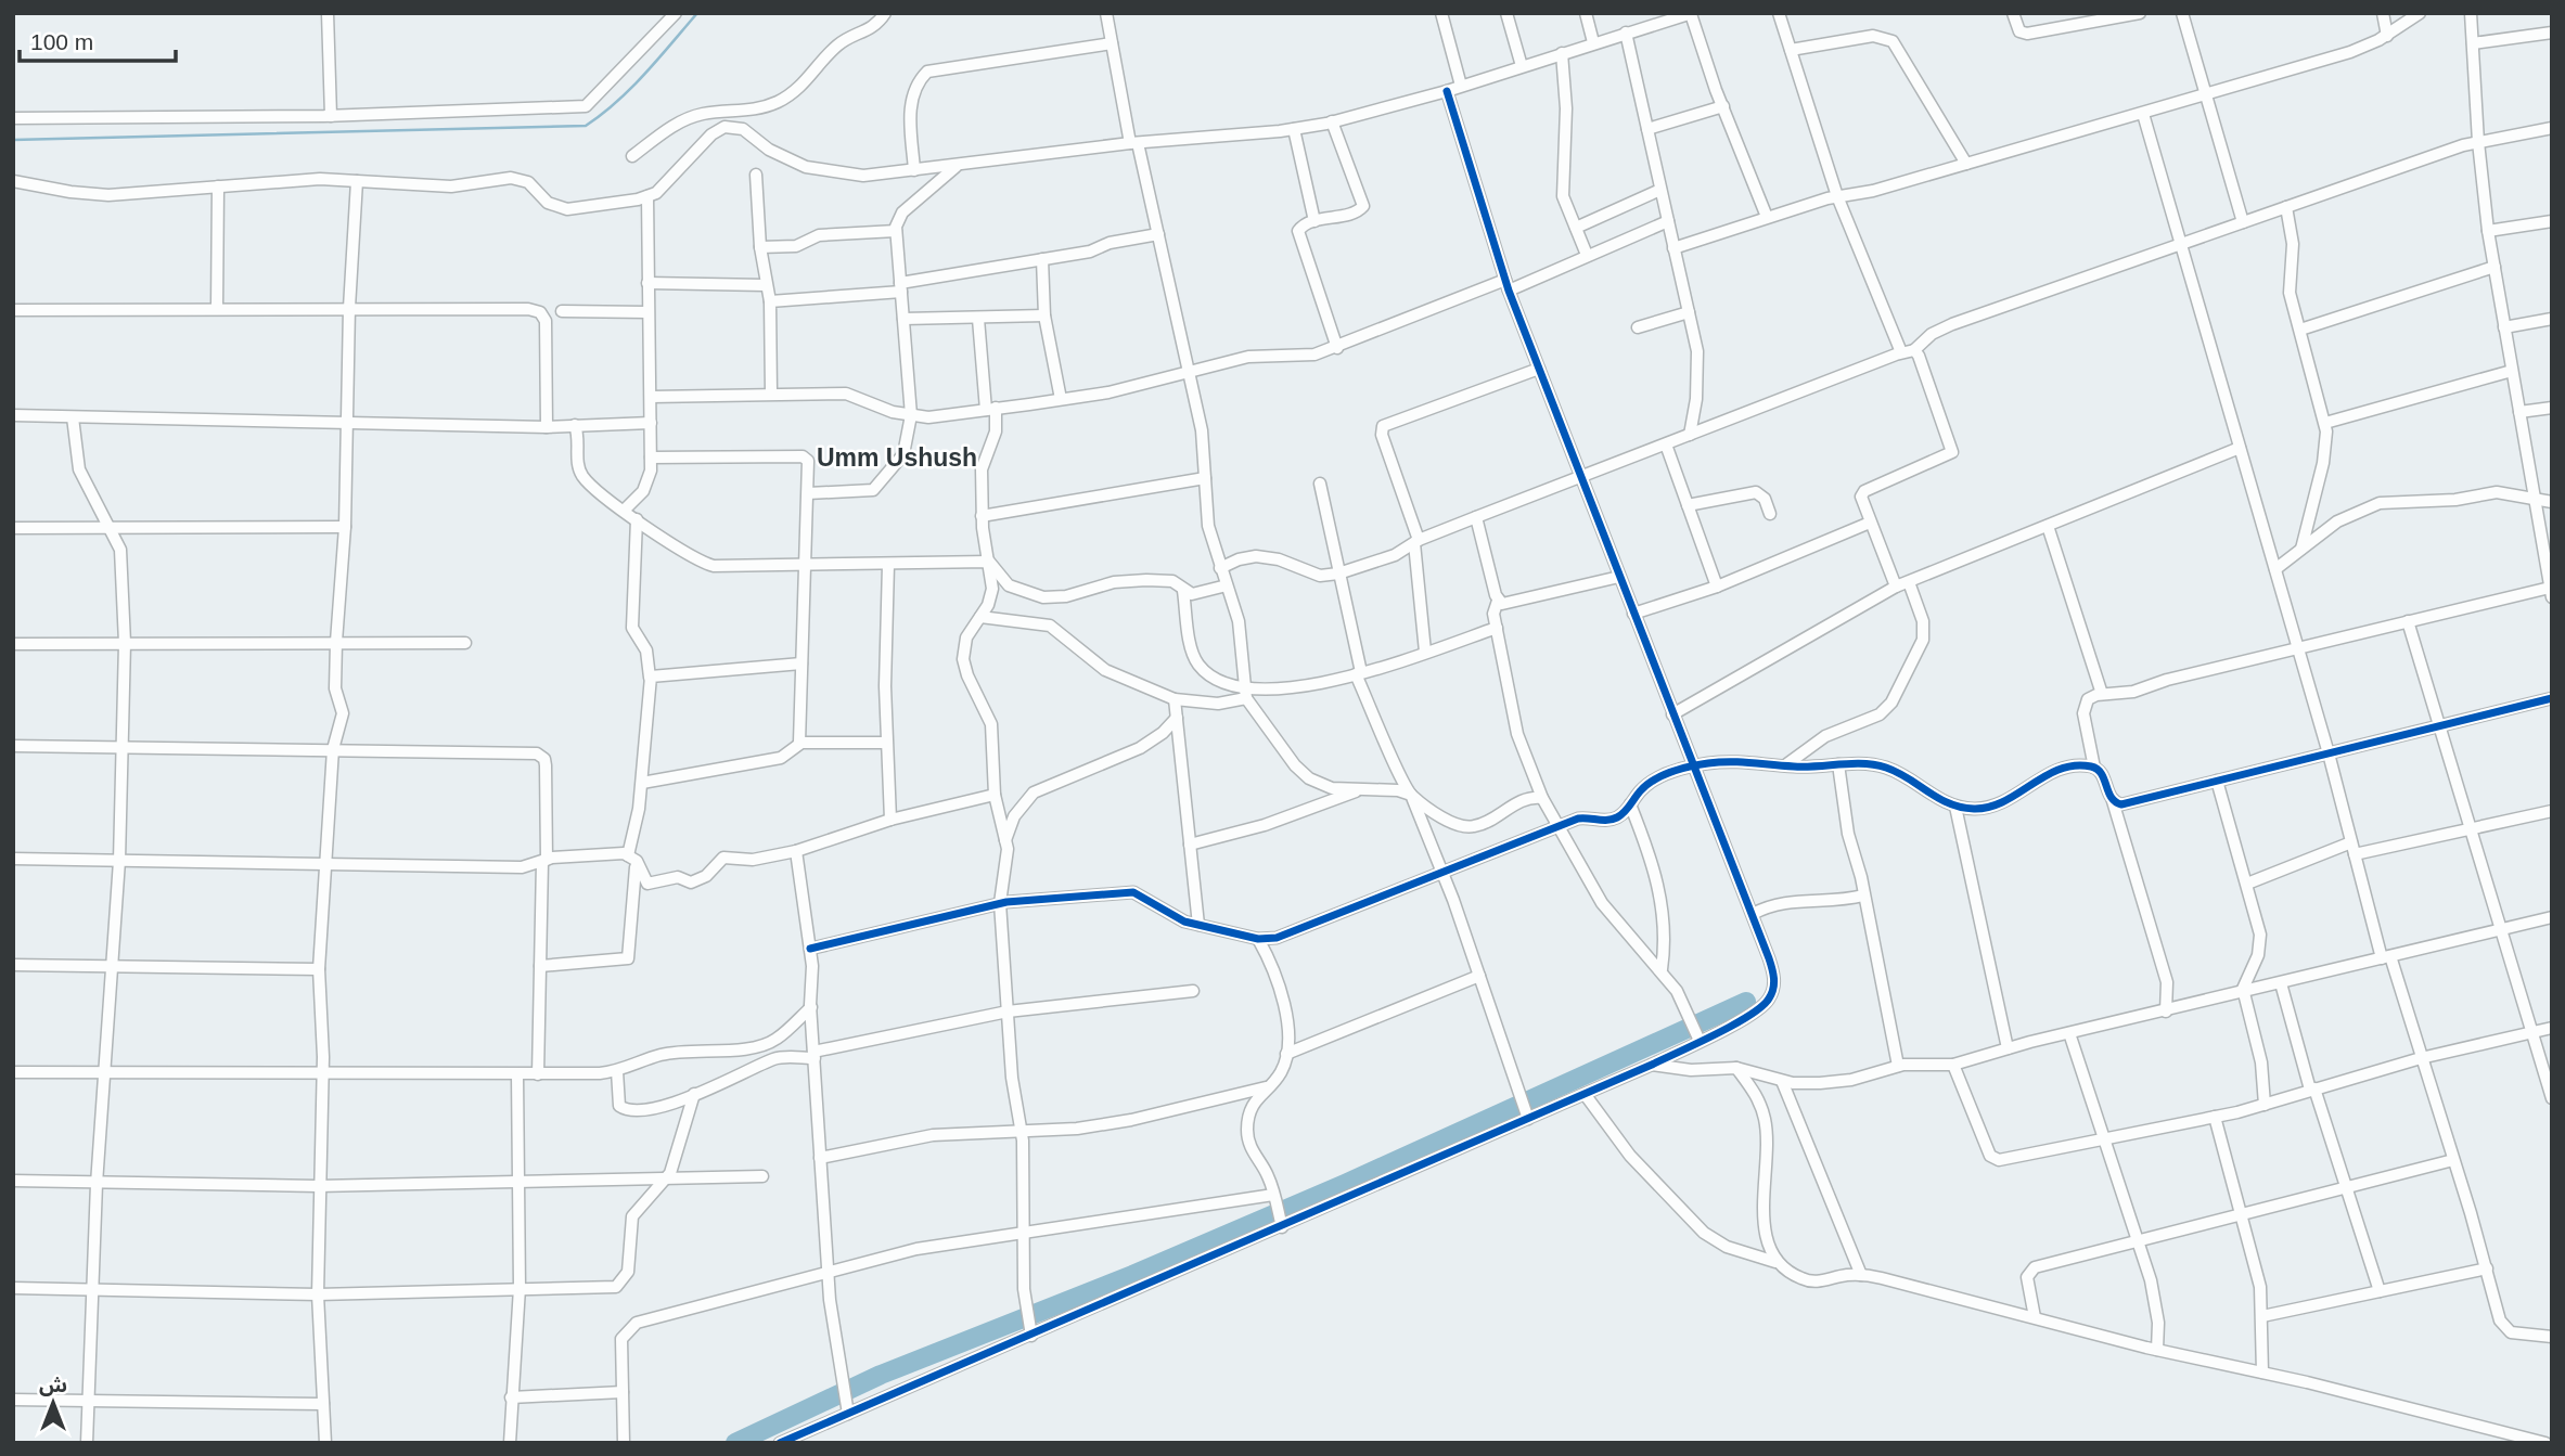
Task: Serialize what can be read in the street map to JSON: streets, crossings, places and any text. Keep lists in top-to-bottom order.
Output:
{
  "districts": ["Umm Ushush"],
  "scale_bar": "100 m",
  "north": "top"
}
